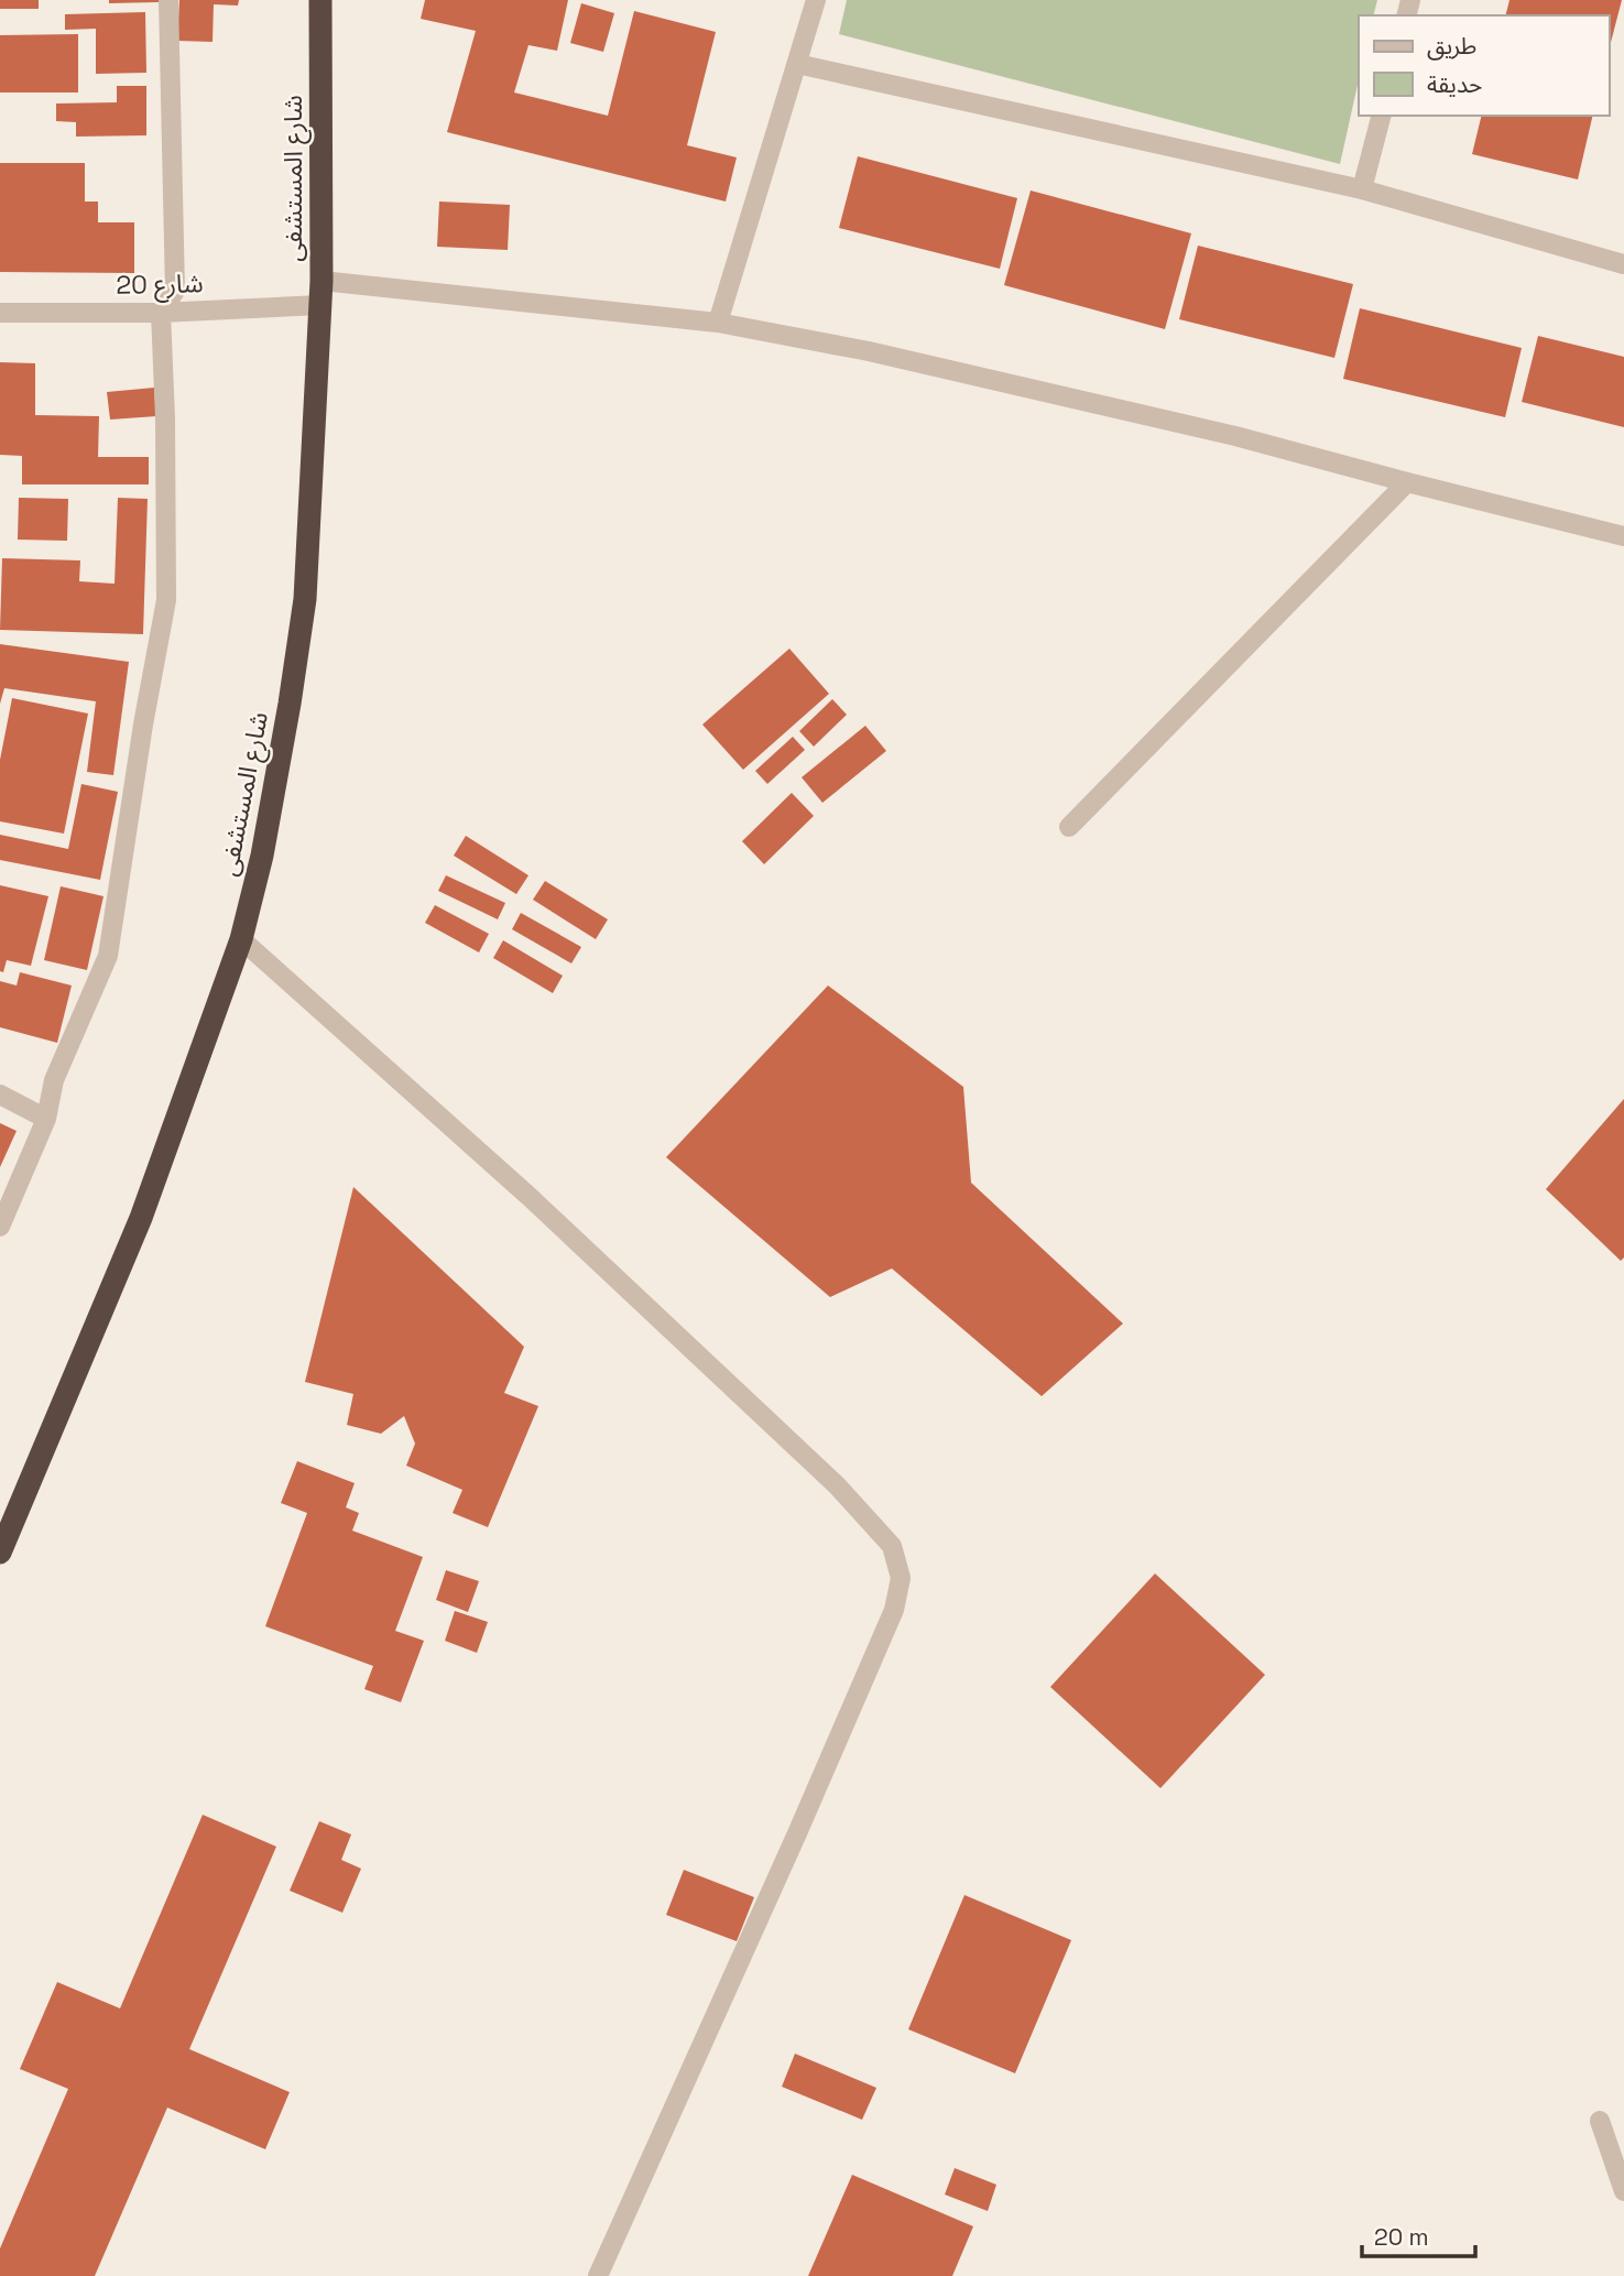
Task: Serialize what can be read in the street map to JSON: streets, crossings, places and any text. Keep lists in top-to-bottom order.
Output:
{
  "streets": {
    "highway": ["شارع المستشفى"],
    "street": ["شارع 20"]
  },
  "crossings": [
    ["شارع المستشفى", "شارع 20"]
  ],
  "legend": ["طريق", "حديقة"],
  "scale_bar": "20 m"
}
